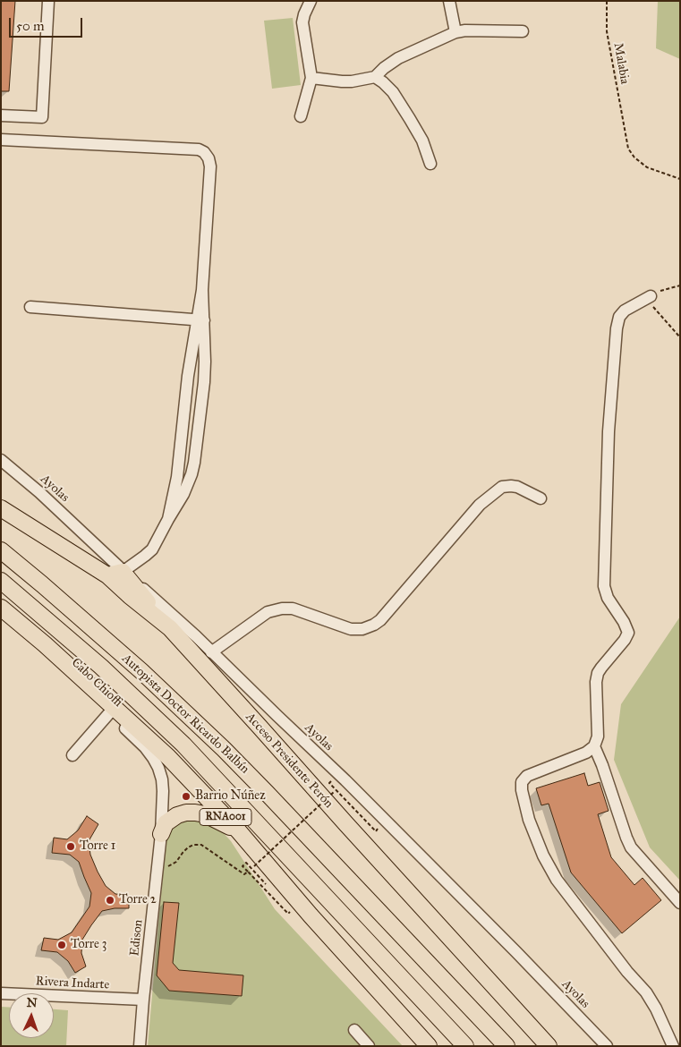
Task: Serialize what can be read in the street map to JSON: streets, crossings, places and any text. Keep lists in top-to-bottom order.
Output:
{
  "streets": {
    "highway": ["Autopista Doctor Ricardo Balbín", "Acceso Presidente Perón", "RNA001"],
    "street": [
      "Ayolas",
      "Cabo Chioffi",
      "Edison",
      "Rivera Indarte"
    ],
    "path": ["Malabia"]
  },
  "crossings": [
    ["Cabo Chioffi", "Edison"],
    ["Edison", "Rivera Indarte"]
  ],
  "places": [
    "Barrio Núñez",
    "Torre 1",
    "Torre 2",
    "Torre 3"
  ],
  "scale_bar": "50 m",
  "north": "top"
}
